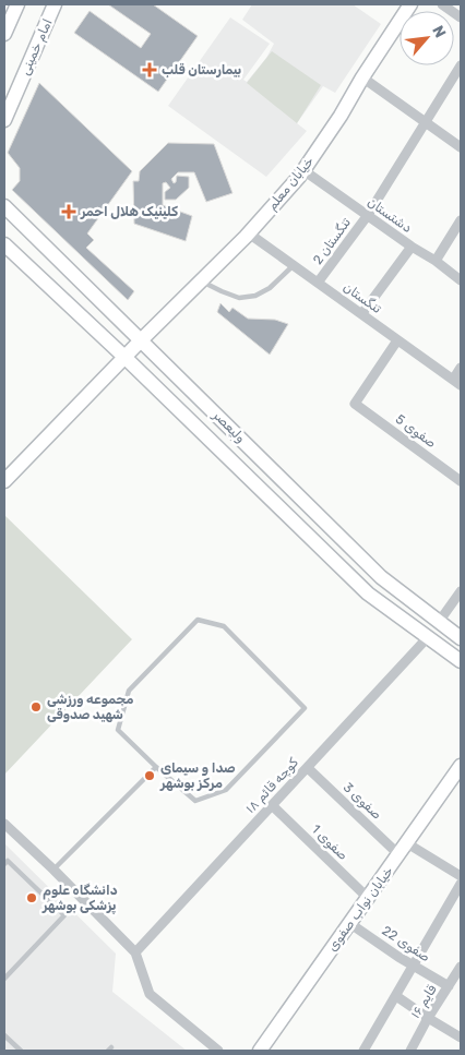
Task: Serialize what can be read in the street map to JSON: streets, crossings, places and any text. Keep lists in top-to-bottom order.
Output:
{
  "streets": {
    "main road": [
      "امام خمینی",
      "خیابان معلم",
      "ولیعصر",
      "خیابان نواب صفوی"
    ],
    "street": [
      "دشتستان",
      "تنگستان 2",
      "تنگستان",
      "صفوی 5",
      "کوچه قائم ۱۸",
      "صفوی 3",
      "صفوی 1",
      "صفوی 22",
      "قایم ۱۶"
    ]
  },
  "crossings": [
    ["خیابان معلم", "دشتستان"],
    ["خیابان معلم", "تنگستان"],
    ["خیابان معلم", "ولیعصر"],
    ["دشتستان", "تنگستان 2"],
    ["تنگستان 2", "تنگستان"],
    ["تنگستان", "صفوی 5"],
    ["ولیعصر", "کوچه قائم ۱۸"],
    ["کوچه قائم ۱۸", "صفوی 3"],
    ["کوچه قائم ۱۸", "صفوی 1"],
    ["صفوی 3", "خیابان نواب صفوی"],
    ["صفوی 1", "خیابان نواب صفوی"],
    ["خیابان نواب صفوی", "صفوی 22"],
    ["صفوی 22", "قایم ۱۶"]
  ],
  "places": {
    "health": ["بیمارستان قلب", "کلینیک هلال احمر"],
    "other": ["مجموعه ورزشی شهید صدوقی", "صدا و سیمای مرکز بوشهر", "دانشگاه علوم پزشکی بوشهر"]
  },
  "north": "top right"
}
